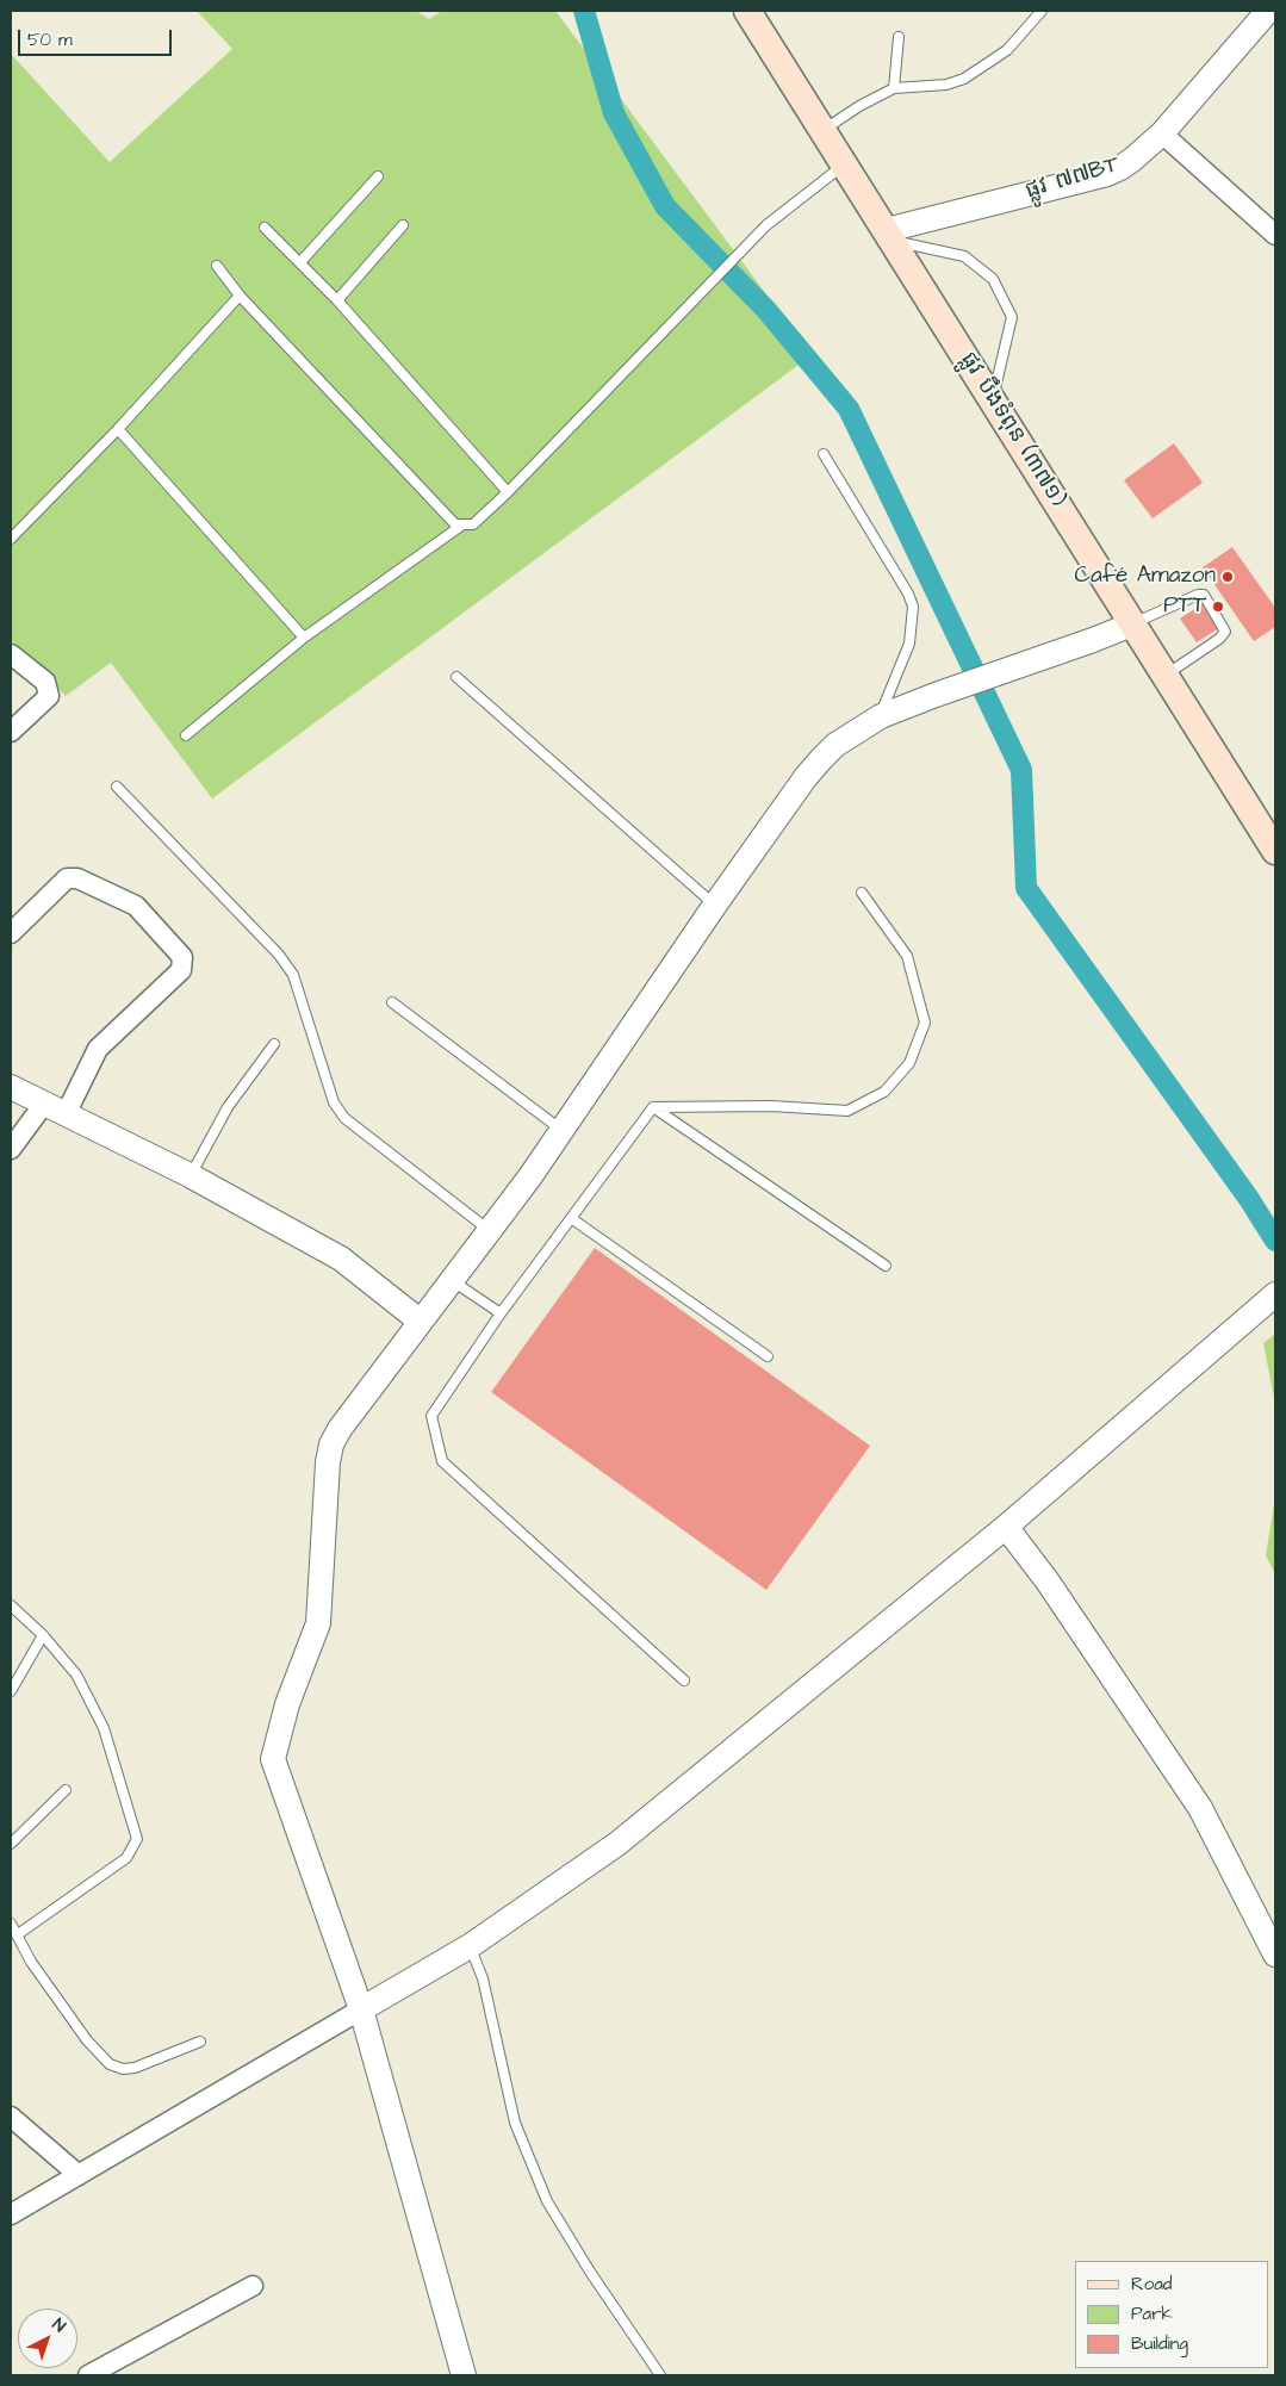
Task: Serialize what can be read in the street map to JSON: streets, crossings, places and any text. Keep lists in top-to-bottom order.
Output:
{
  "streets": {
    "main road": ["ផ្លូវ បឹងទំពុន (៣៧១)"],
    "street": ["ផ្លូវ ៧៧BT"]
  },
  "crossings": [
    ["ផ្លូវ ៧៧BT", "ផ្លូវ បឹងទំពុន (៣៧១)"]
  ],
  "places": ["Café Amazon", "PTT"],
  "legend": ["Road", "Park", "Building"],
  "scale_bar": "50 m",
  "north": "top right"
}
